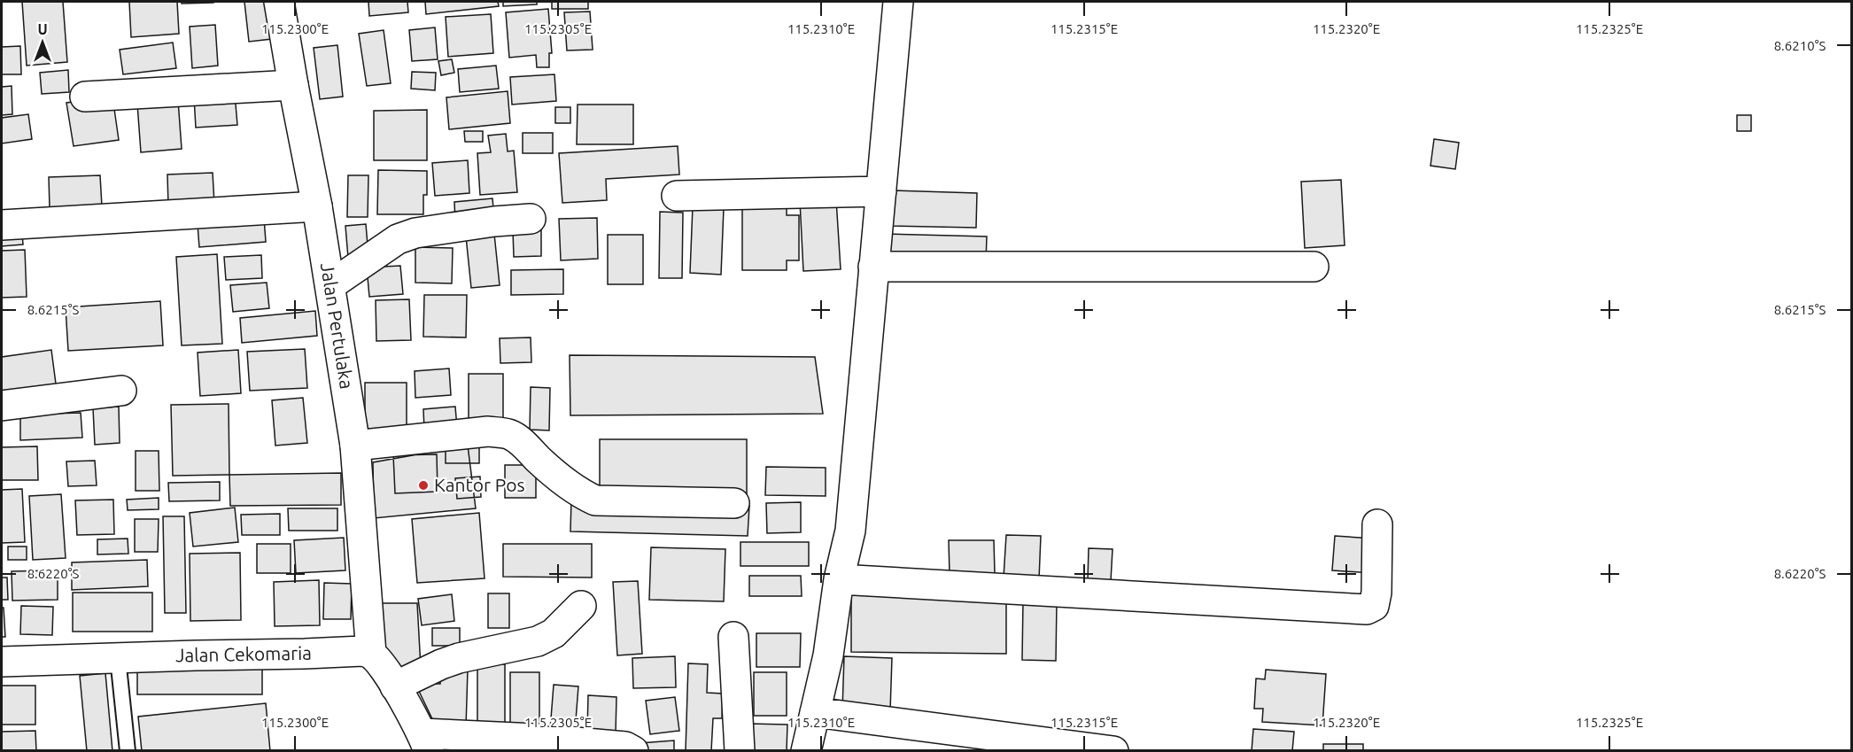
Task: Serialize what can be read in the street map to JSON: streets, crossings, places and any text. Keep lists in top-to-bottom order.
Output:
{
  "streets": {
    "street": ["Jalan Pertulaka", "Jalan Cekomaria"]
  },
  "crossings": [
    ["Jalan Pertulaka", "Jalan Cekomaria"]
  ],
  "places": ["Kantor Pos"],
  "north": "top",
  "coordinates": [
    "115.2300°E",
    "115.2305°E",
    "115.2310°E",
    "115.2315°E",
    "115.2320°E",
    "115.2325°E",
    "8.6210°S",
    "8.6215°S",
    "8.6220°S"
  ]
}
